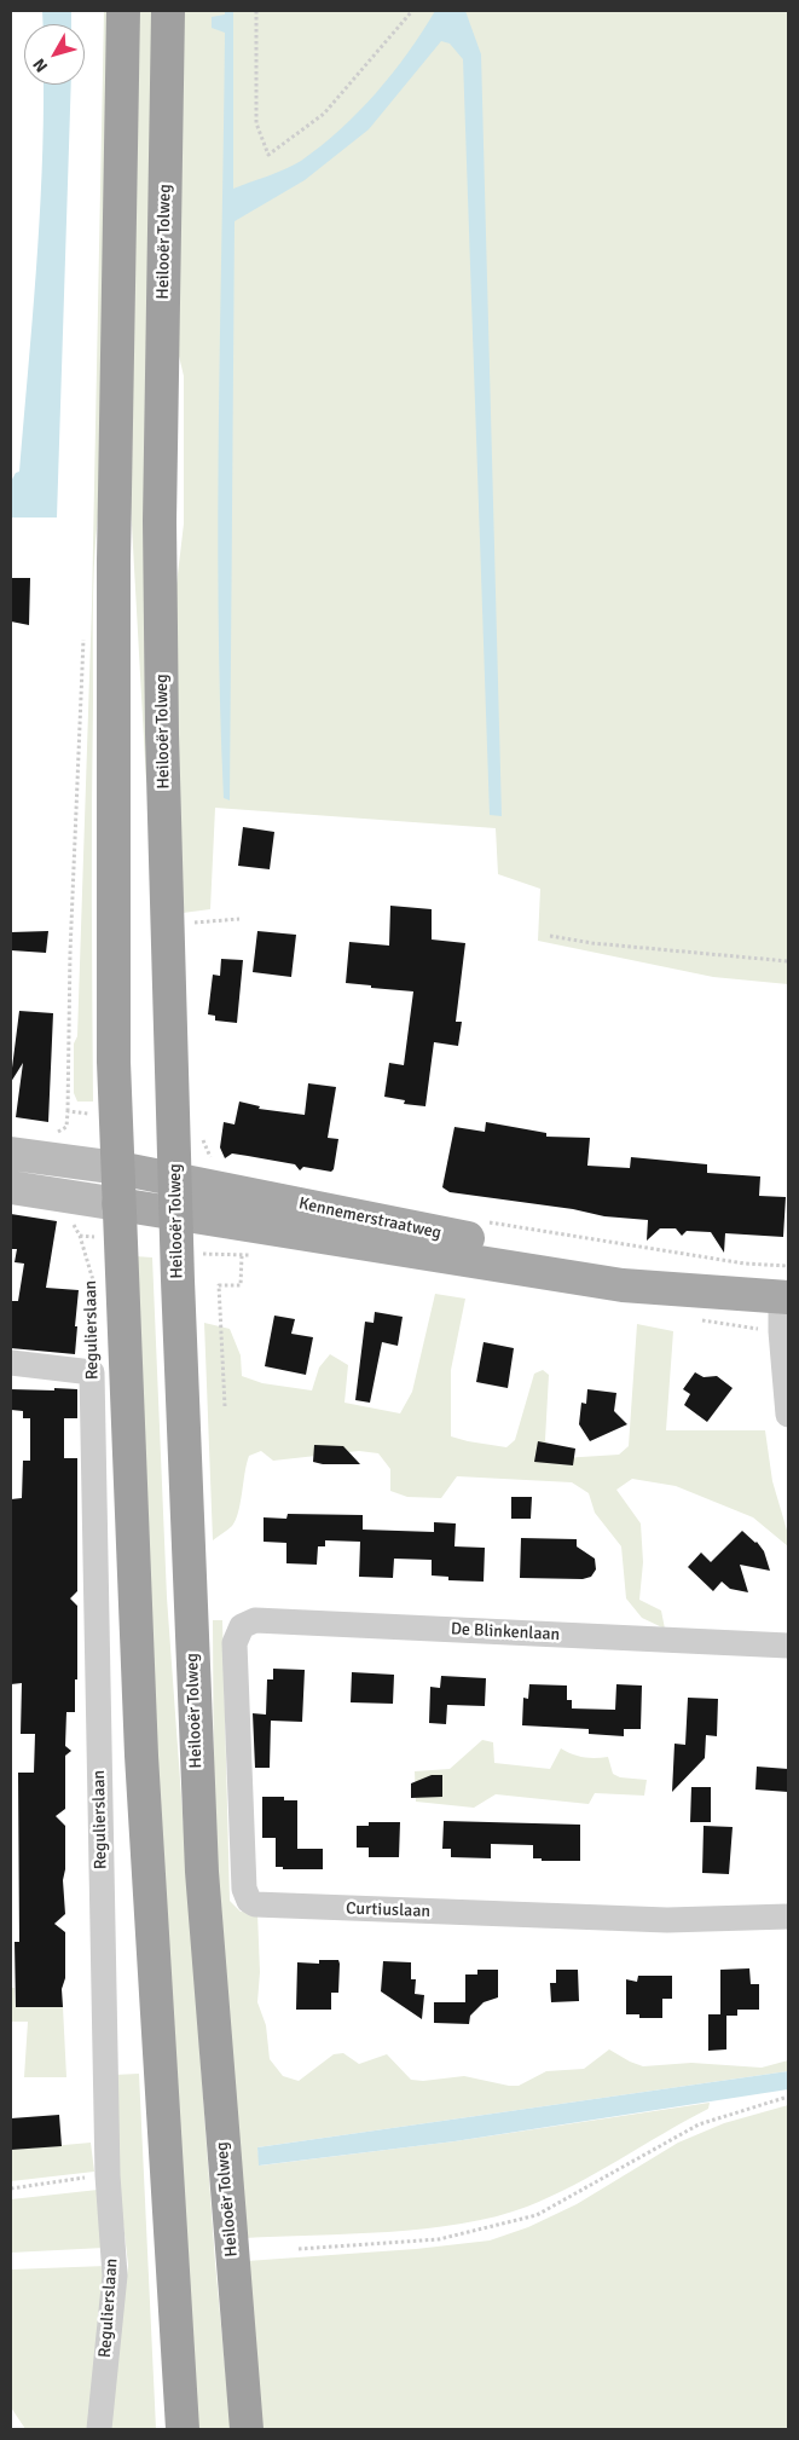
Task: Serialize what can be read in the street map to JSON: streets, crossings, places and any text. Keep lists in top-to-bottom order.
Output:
{
  "streets": {
    "highway": ["Heilooër Tolweg"],
    "main road": ["Kennemerstraatweg"],
    "street": ["Regulierslaan", "De Blinkenlaan", "Curtiuslaan"]
  },
  "crossings": [
    ["Heilooër Tolweg", "Kennemerstraatweg"],
    ["De Blinkenlaan", "Curtiuslaan"]
  ],
  "north": "bottom left"
}
